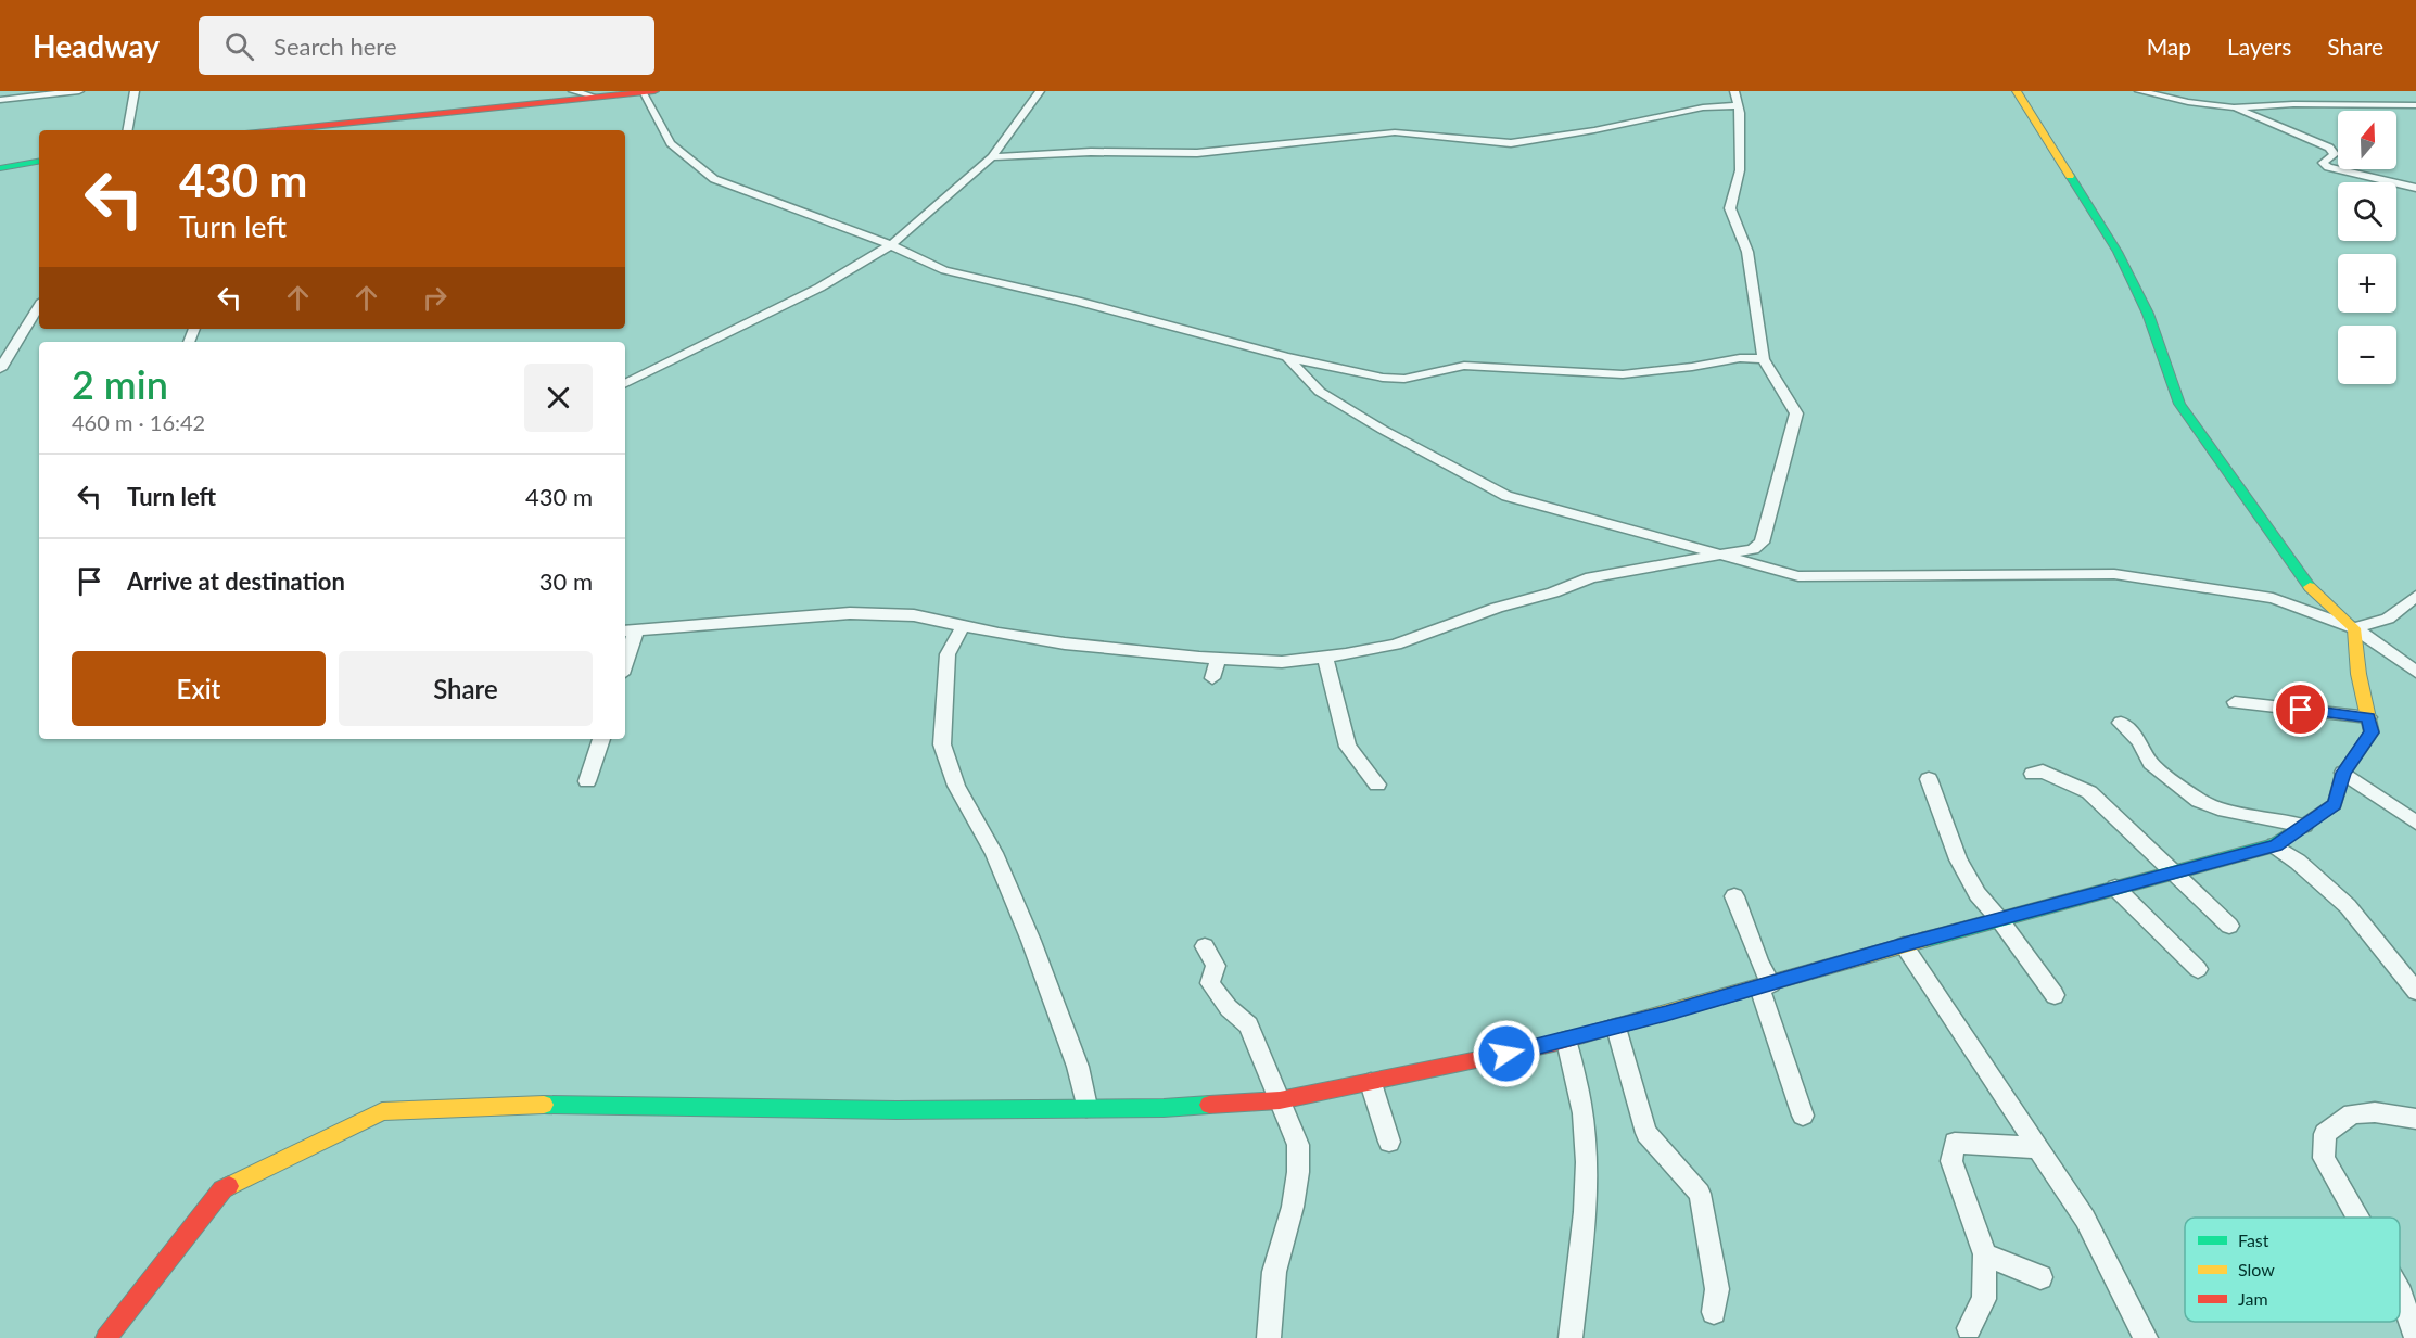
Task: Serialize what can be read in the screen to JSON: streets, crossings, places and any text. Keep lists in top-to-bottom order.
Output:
{
  "legend": ["Fast", "Slow", "Jam"],
  "north": "top",
  "page": {
    "header": "Headway",
    "search": "Search here",
    "nav": ["Map", "Layers", "Share"],
    "map_buttons": ["+", "−"],
    "turn": ["430 m", "Turn left"],
    "heading": ["2 min", "460 m · 16:42"],
    "list": [
      {
        "name": "Turn left",
        "value": "430 m"
      },
      {
        "name": "Arrive at destination",
        "value": "30 m"
      }
    ],
    "buttons": ["Exit", "Share"]
  }
}
